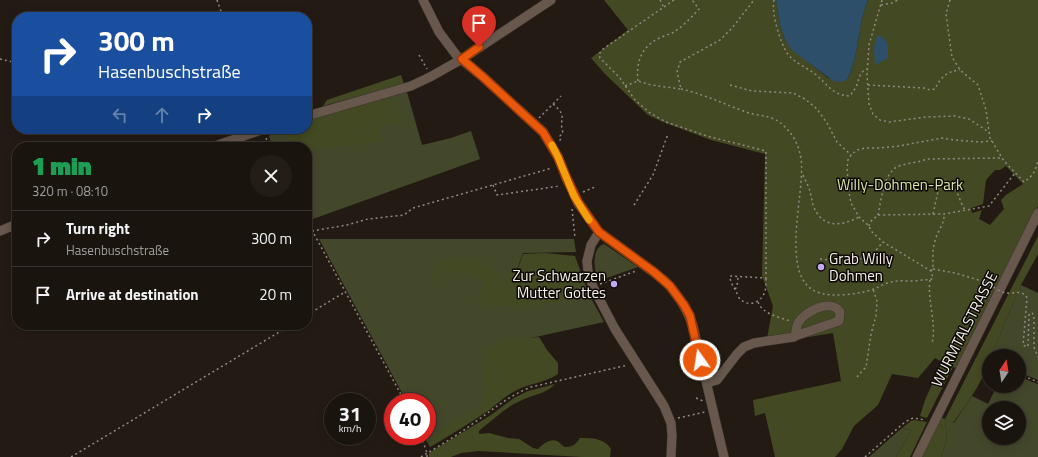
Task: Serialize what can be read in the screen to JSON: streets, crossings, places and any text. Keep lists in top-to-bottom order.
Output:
{
  "streets": {
    "street": ["WURMTALSTRASSE"]
  },
  "parks": ["Willy-Dohmen-Park"],
  "places": ["Grab Willy Dohmen", "Zur Schwarzen Mutter Gottes"],
  "north": "top",
  "page": {
    "turn": ["300 m", "Hasenbuschstraße"],
    "heading": ["1 min", "320 m · 08:10"],
    "list": [
      {
        "name": "Turn right",
        "note": "Hasenbuschstraße",
        "value": "300 m"
      },
      {
        "name": "Arrive at destination",
        "value": "20 m"
      }
    ],
    "speed": "31 km/h",
    "limit": "40"
  }
}
